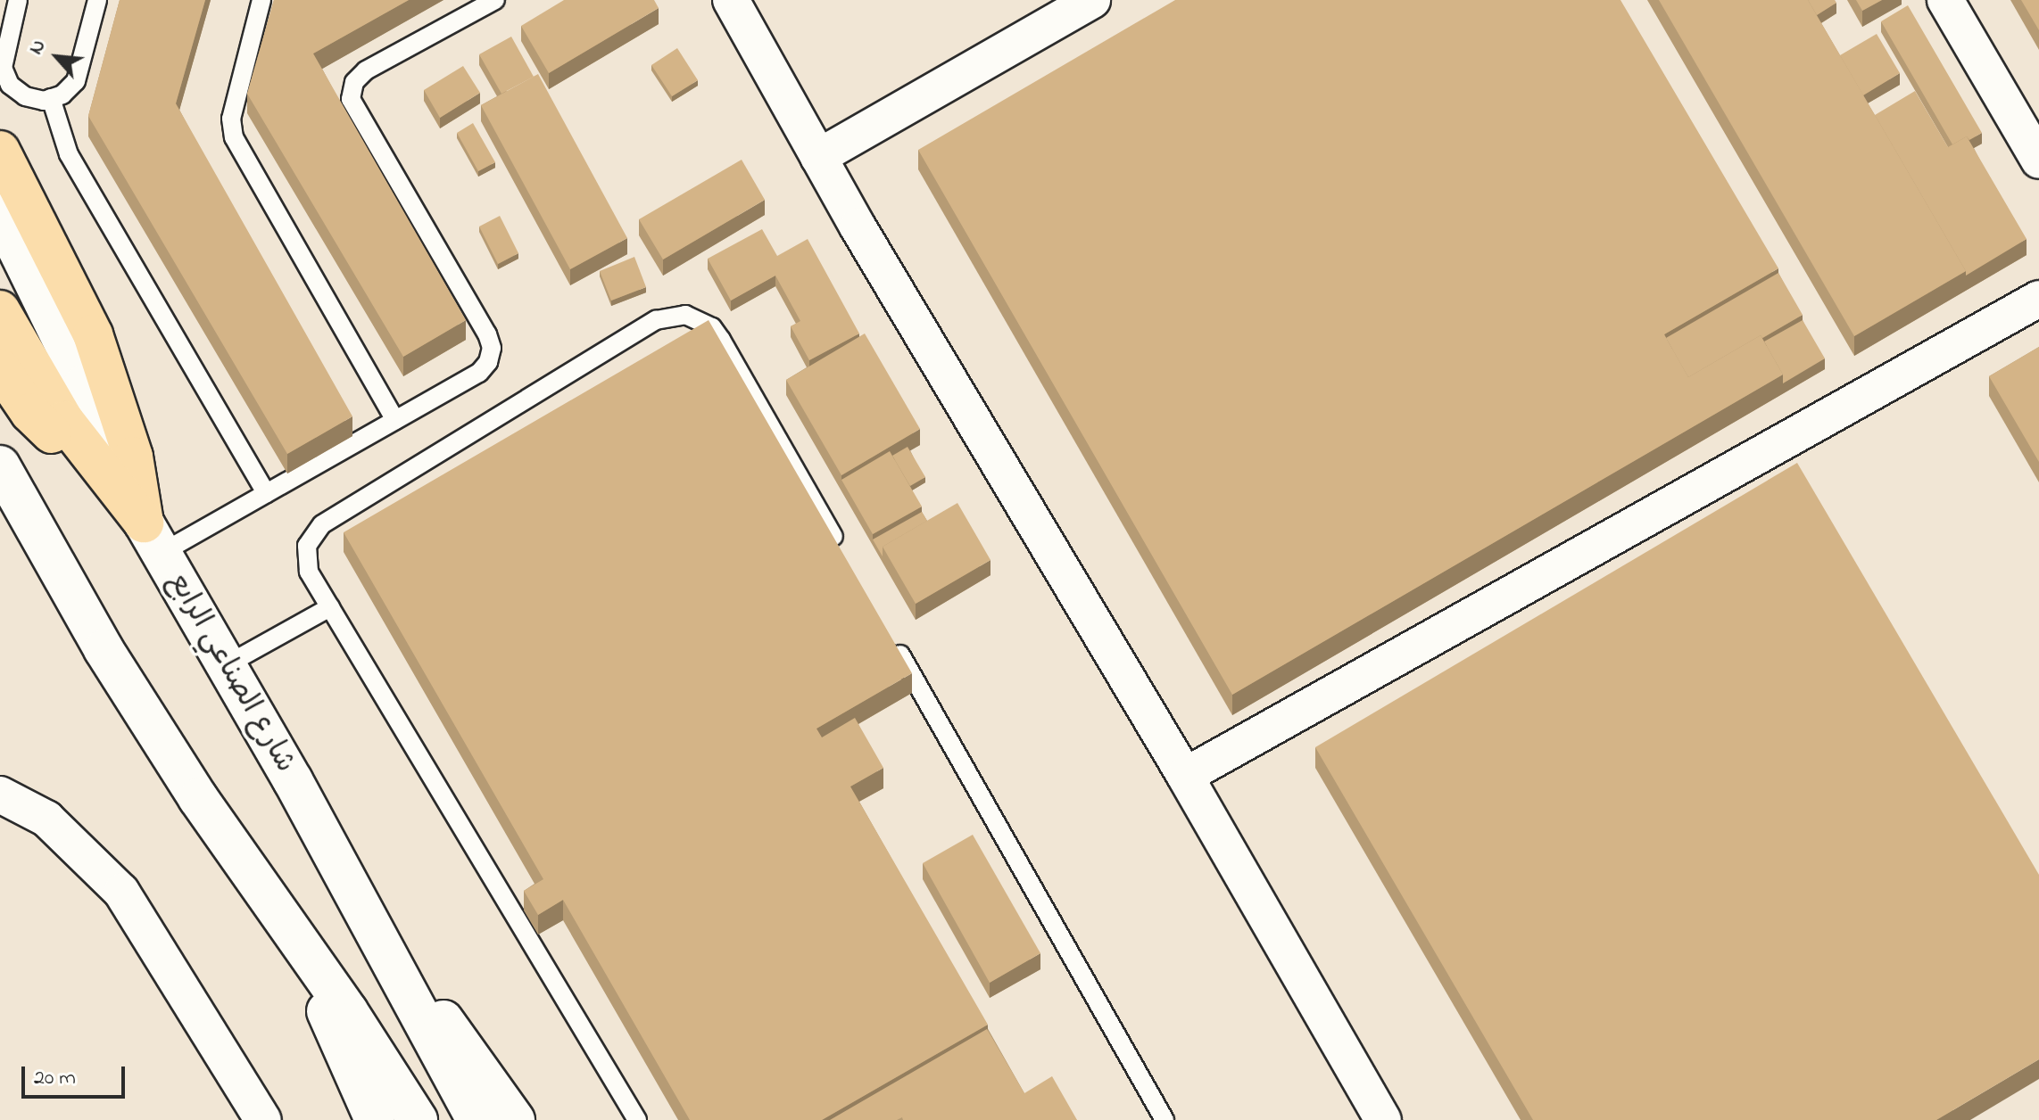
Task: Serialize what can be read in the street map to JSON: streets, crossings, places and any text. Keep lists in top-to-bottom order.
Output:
{
  "streets": {
    "main road": ["شارع الصناعي الرابع"]
  },
  "scale_bar": "20 m",
  "north": "top left"
}
